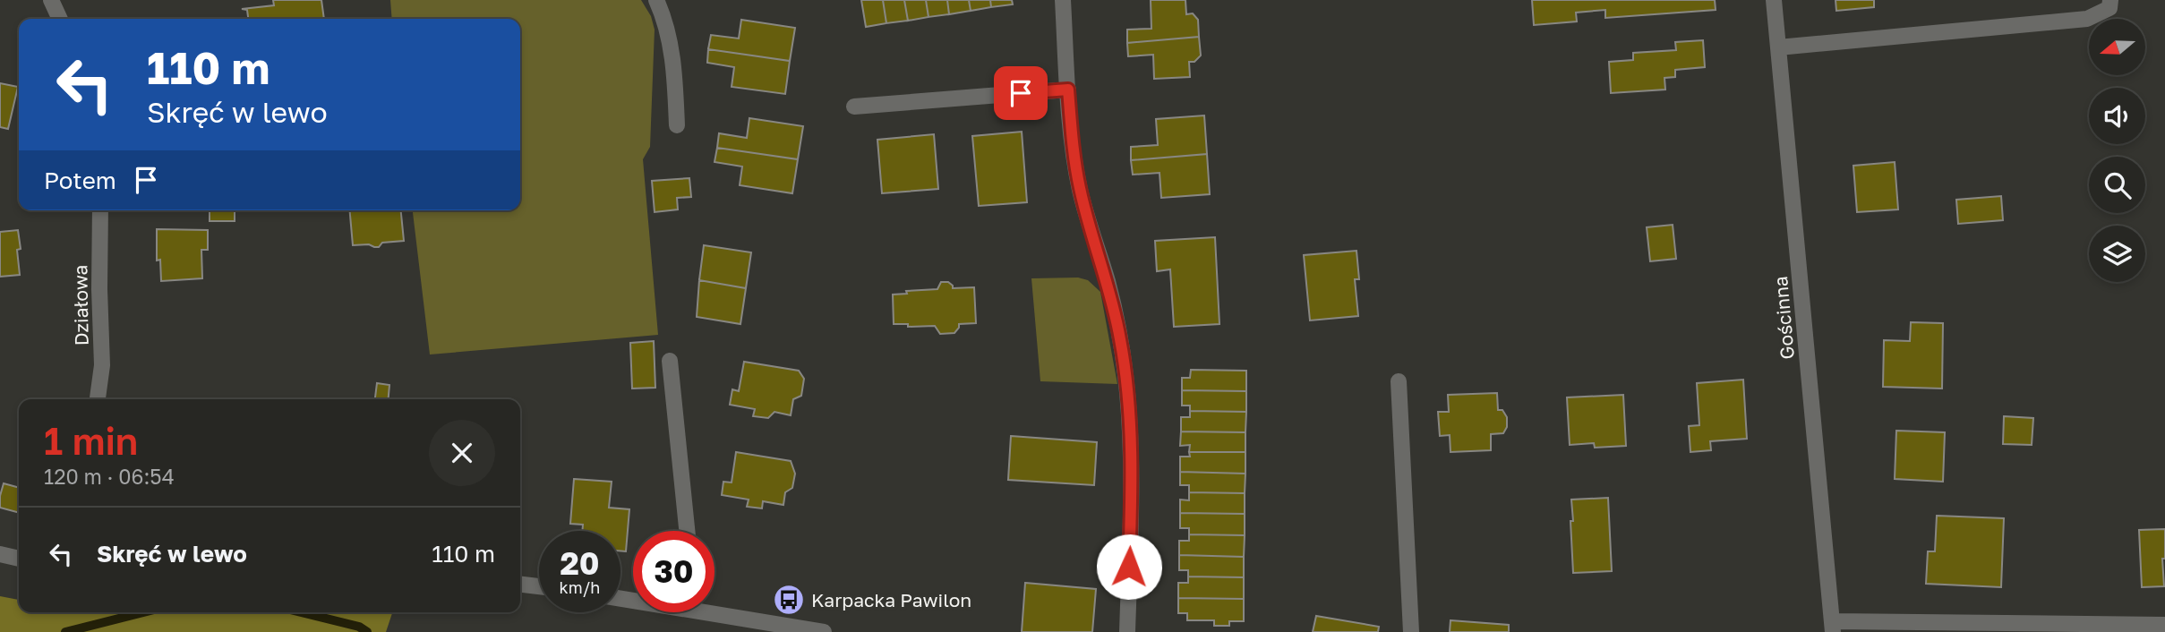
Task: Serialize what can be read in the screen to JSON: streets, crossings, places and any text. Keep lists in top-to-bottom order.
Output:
{
  "streets": {
    "street": ["Działowa", "Gościnna"]
  },
  "places": {
    "bus stop": ["Karpacka Pawilon"]
  },
  "north": "left",
  "page": {
    "turn": ["110 m", "Skręć w lewo"],
    "then": "Potem",
    "heading": ["1 min", "120 m · 06:54"],
    "list": [
      {
        "name": "Skręć w lewo",
        "value": "110 m"
      }
    ],
    "speed": "20 km/h",
    "limit": "30"
  }
}
